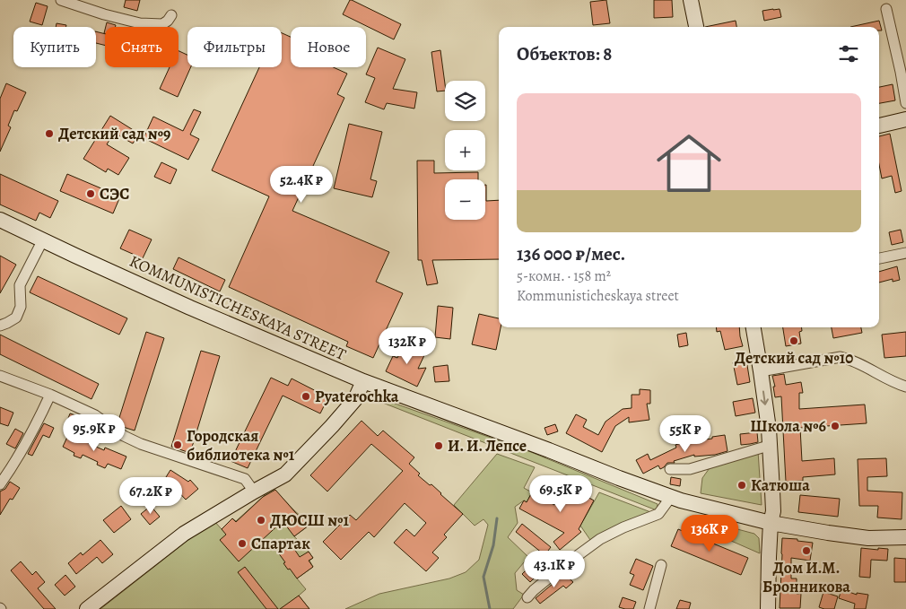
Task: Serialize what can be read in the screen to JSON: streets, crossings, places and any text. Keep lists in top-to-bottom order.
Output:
{
  "streets": {
    "main road": ["KOMMUNISTICHESKAYA STREET"]
  },
  "places": [
    "Детский сад №9",
    "СЭС",
    "Детский сад №10",
    "Pyaterochka",
    "Школа №6",
    "Городская библиотека №1",
    "И. И. Лепсе",
    "Катюша",
    "ДЮСШ №1",
    "Спартак",
    "Дом И.М. Бронникова"
  ],
  "page": {
    "chip": [
      "Купить",
      "Снять",
      "Фильтры",
      "Новое"
    ],
    "heading": "Объектов: 8",
    "map_buttons": ["+", "−"],
    "list": [
      {
        "name": "136 000 ₽/мес.",
        "note": "5-комн. · 158 m² · Kommunisticheskaya street"
      }
    ],
    "price": [
      "52.4K ₽",
      "132K ₽",
      "95.9K ₽",
      "55K ₽",
      "69.5K ₽",
      "67.2K ₽",
      "136K ₽",
      "43.1K ₽"
    ]
  }
}
